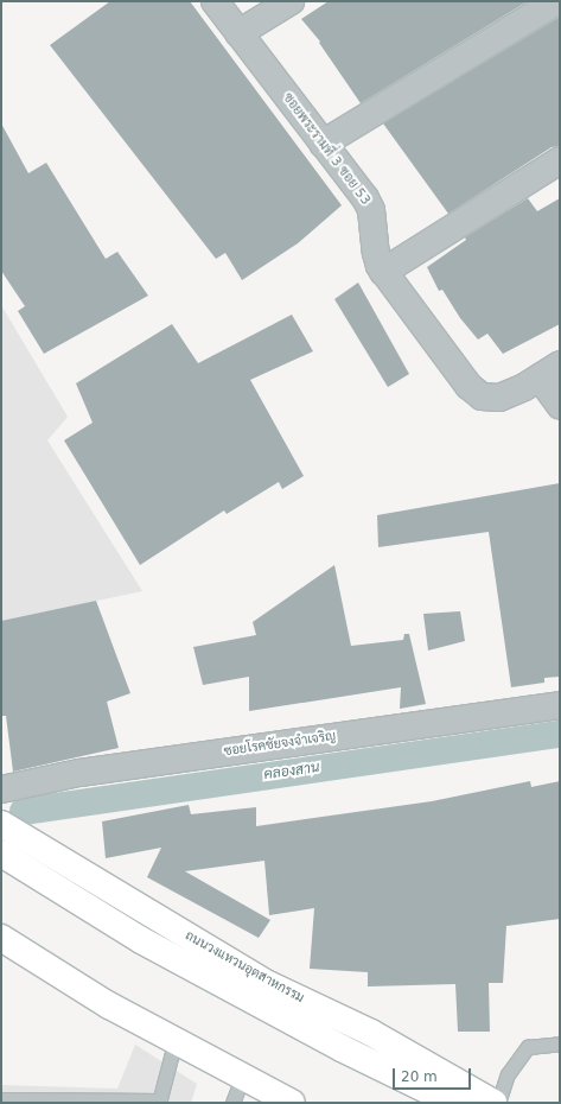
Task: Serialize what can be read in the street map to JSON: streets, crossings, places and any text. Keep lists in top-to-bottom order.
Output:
{
  "streets": {
    "main road": ["ถนนวงแหวนอุตสาหกรรม"],
    "street": ["ซอยพระรามที่ 3 ซอย 53", "ซอยโรคชัยจงจำเจริญ"]
  },
  "water": ["คลองสาน"],
  "scale_bar": "20 m"
}
